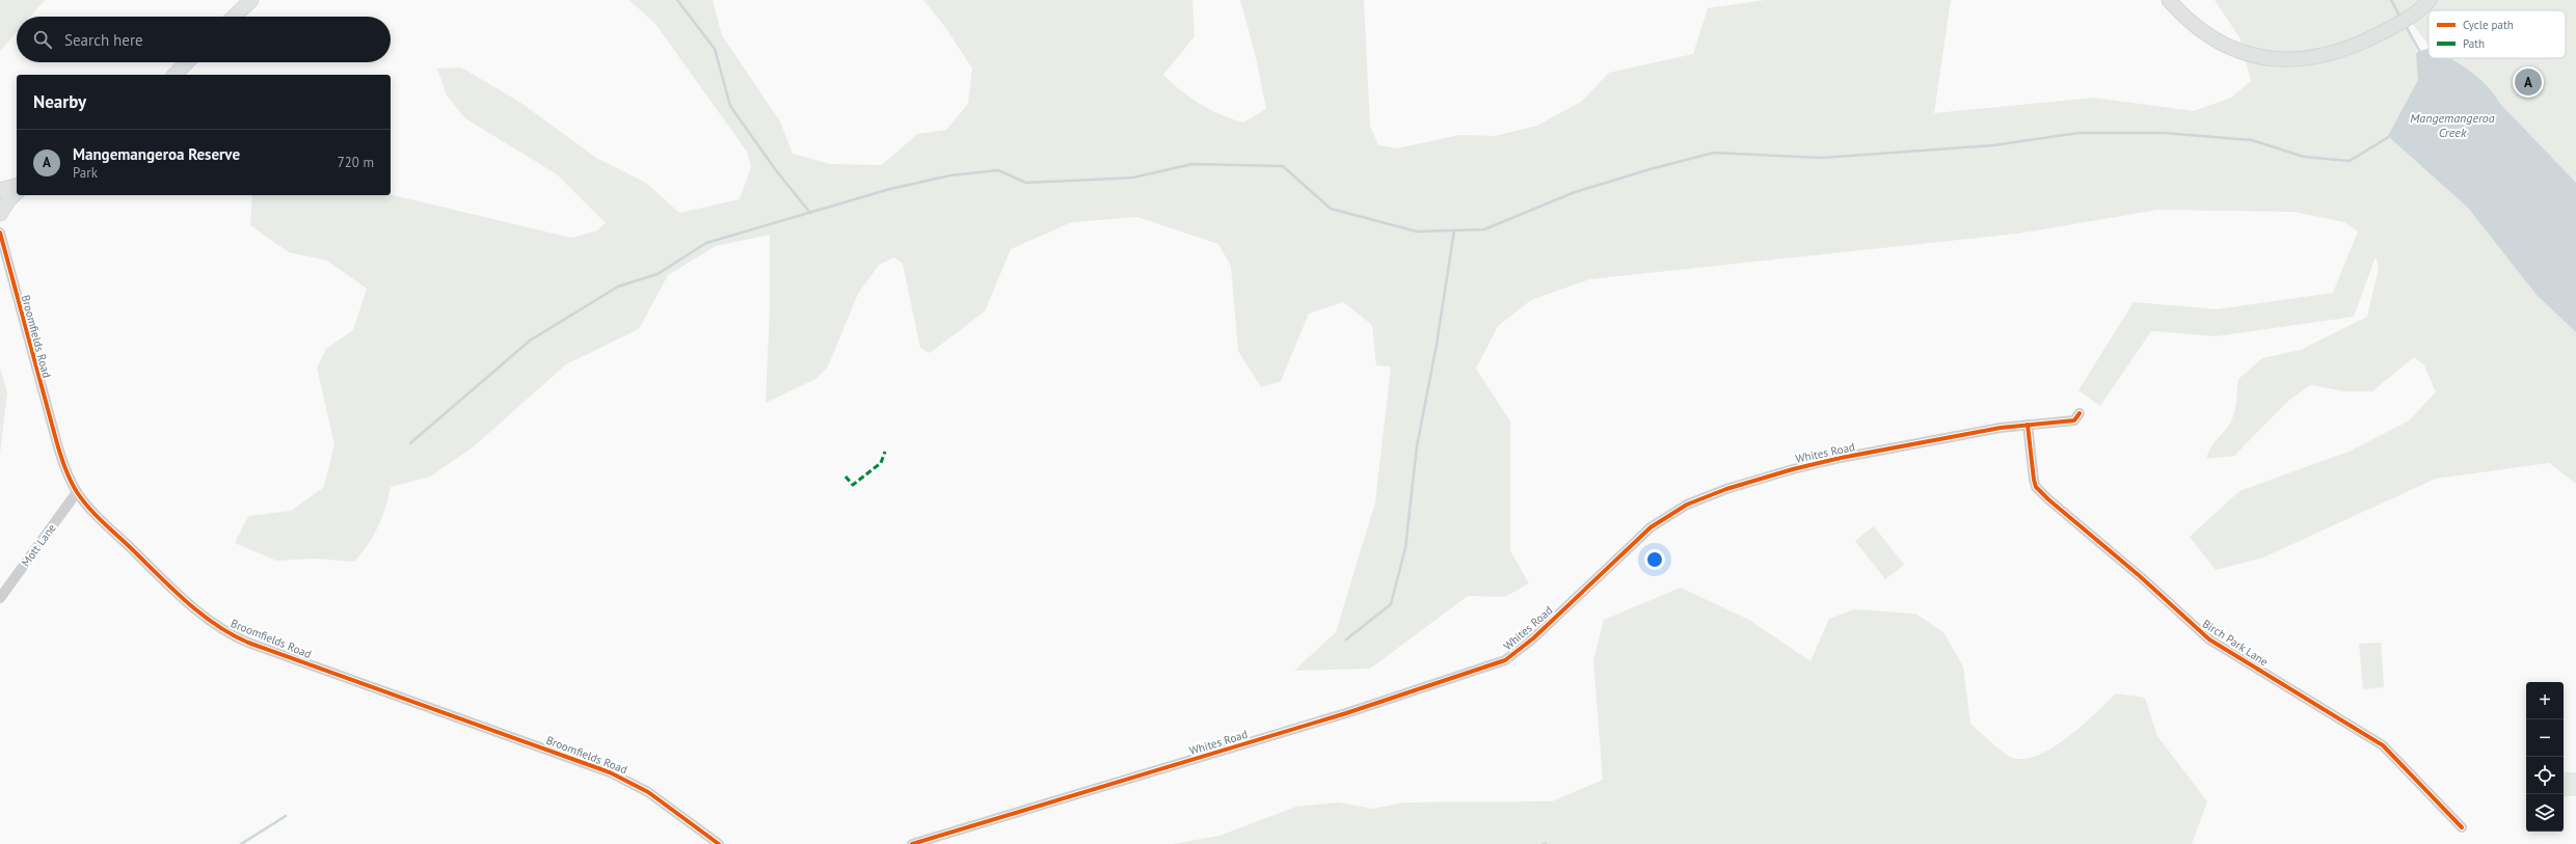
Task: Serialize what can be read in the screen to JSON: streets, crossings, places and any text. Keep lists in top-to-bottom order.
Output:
{
  "streets": {
    "street": [
      "Broomfields Road",
      "Whites Road",
      "Mott Lane",
      "Birch Park Lane"
    ]
  },
  "crossings": [
    ["Broomfields Road", "Mott Lane"],
    ["Whites Road", "Birch Park Lane"]
  ],
  "water": ["Mangemangeroa Creek"],
  "legend": ["Cycle path", "Path"],
  "page": {
    "search": "Search here",
    "pins": "A",
    "heading": "Nearby",
    "list": [
      {
        "mark": "A",
        "name": "Mangemangeroa Reserve",
        "note": "Park",
        "value": "720 m"
      }
    ],
    "map_buttons": ["+", "−"]
  }
}
